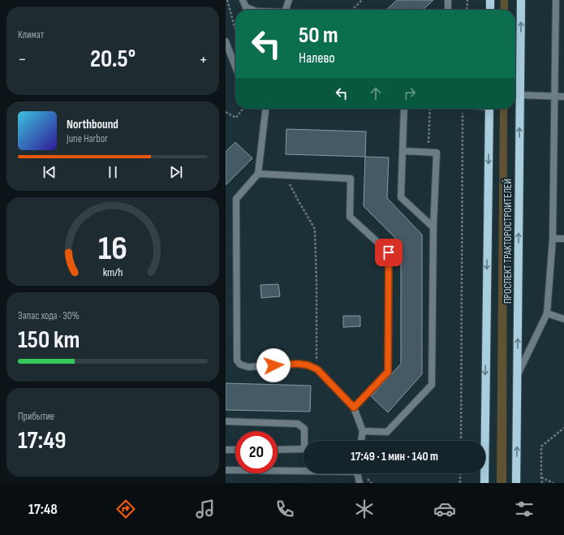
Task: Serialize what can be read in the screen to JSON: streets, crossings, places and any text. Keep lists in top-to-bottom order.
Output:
{
  "streets": {
    "main road": ["ПРОСПЕКТ ТРАКТОРОСТРОИТЕЛЕЙ"]
  },
  "page": {
    "tile": [
      "Климат",
      ["Запас хода · 30%", "150 km"],
      ["Прибытие", "17:49"]
    ],
    "turn": ["50 m", "Налево"],
    "heat": ["−", "20.5°", "+"],
    "song": ["Northbound", "June Harbor"],
    "limit": "20",
    "trip": "17:49 · 1 мин · 140 m",
    "tabs": "17:48",
    "gauge": ["16", "km/h"]
  }
}
